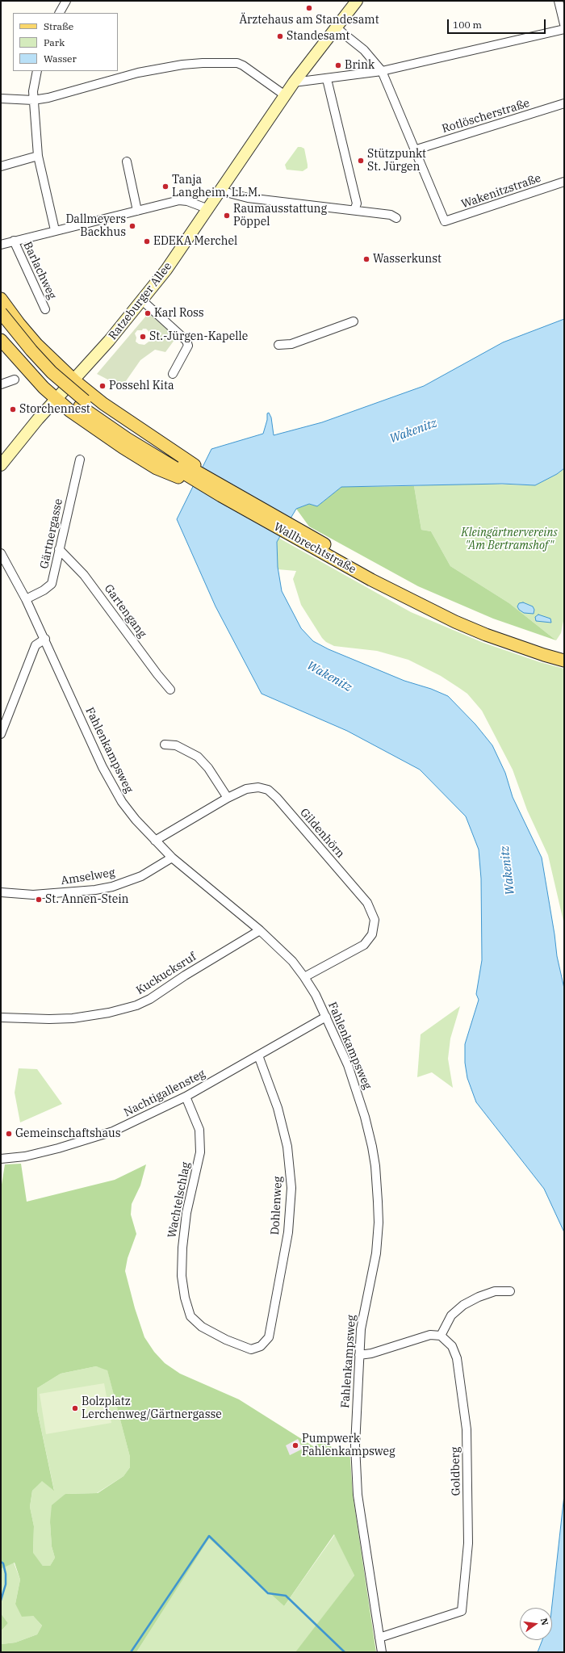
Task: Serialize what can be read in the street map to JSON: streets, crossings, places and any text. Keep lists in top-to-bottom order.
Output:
{
  "streets": {
    "main road": ["Ratzeburger Allee", "Wallbrechtstraße"],
    "street": [
      "Rotlöscherstraße",
      "Wakenitzstraße",
      "Barlachweg",
      "Gärtnergasse",
      "Gartengang",
      "Fahlenkampsweg",
      "Gildenhörn",
      "Amselweg",
      "Kuckucksruf",
      "Nachtigallensteg",
      "Wachtelschlag",
      "Dohlenweg",
      "Goldberg"
    ]
  },
  "crossings": [
    ["Rotlöscherstraße", "Wakenitzstraße"],
    ["Gärtnergasse", "Gartengang"],
    ["Gärtnergasse", "Fahlenkampsweg"],
    ["Fahlenkampsweg", "Gildenhörn"],
    ["Fahlenkampsweg", "Amselweg"],
    ["Fahlenkampsweg", "Kuckucksruf"],
    ["Fahlenkampsweg", "Nachtigallensteg"],
    ["Fahlenkampsweg", "Goldberg"],
    ["Nachtigallensteg", "Wachtelschlag"],
    ["Nachtigallensteg", "Dohlenweg"],
    ["Wachtelschlag", "Dohlenweg"]
  ],
  "water": ["Wakenitz"],
  "parks": ["Kleingärtnervereins \"Am Bertramshof\""],
  "places": [
    "Ärztehaus am Standesamt",
    "Standesamt",
    "Brink",
    "Stützpunkt St. Jürgen",
    "Tanja Langheim, LL.M.",
    "Raumausstattung Pöppel",
    "Dallmeyers Backhus",
    "EDEKA Merchel",
    "Wasserkunst",
    "Karl Ross",
    "St.-Jürgen-Kapelle",
    "Possehl Kita",
    "Storchennest",
    "St. Annen-Stein",
    "Gemeinschaftshaus",
    "Bolzplatz Lerchenweg/Gärtnergasse",
    "Pumpwerk Fahlenkampsweg"
  ],
  "legend": ["Straße", "Park", "Wasser"],
  "scale_bar": "100 m",
  "north": "right"
}
